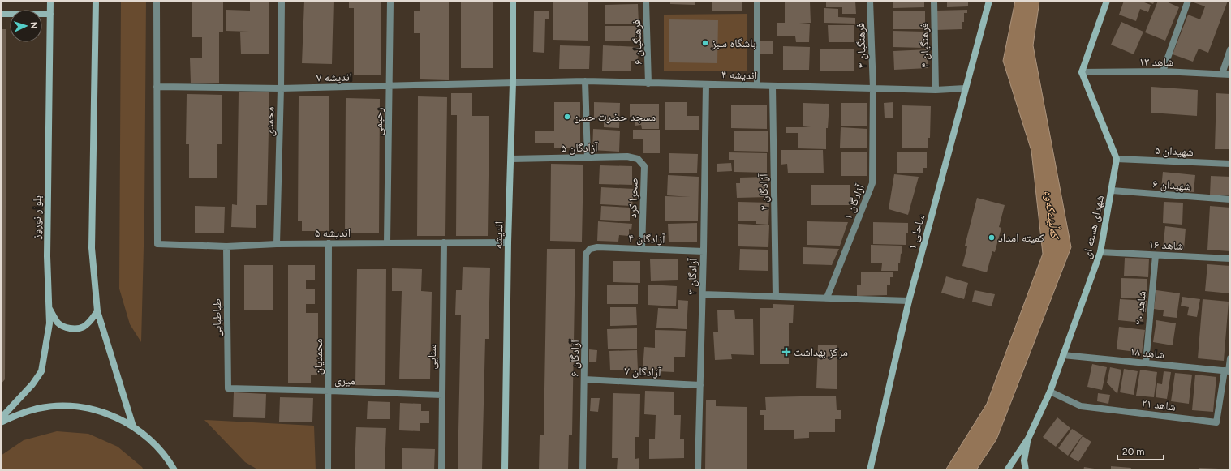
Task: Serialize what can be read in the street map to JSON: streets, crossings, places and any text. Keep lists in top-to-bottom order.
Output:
{
  "streets": {
    "street": [
      "فرهنگیان ۶",
      "فرهنگیان ۳",
      "فرهنگیان ۴",
      "شاهد ۱۳",
      "اندیشه ۴",
      "اندیشه ۷",
      "محمدی",
      "رحیمی",
      "آزادگان ۵",
      "شهیدان ۵",
      "شهیدان ۶",
      "آزادگان ۲",
      "صحرا کرد",
      "آزادگان ۱",
      "بلوار نوروز",
      "شهدای هسته ای",
      "ساحلی ۱",
      "اندیشه ۵",
      "اندیشه",
      "آزادگان ۴",
      "شاهد ۱۶",
      "آزادگان ۳",
      "شاهد ۲۰",
      "طباطبایی",
      "شاهد ۱۸",
      "محمدیان",
      "سنایی",
      "آزادگان ۶",
      "آزادگان ۷",
      "میری",
      "شاهد ۲۱"
    ]
  },
  "crossings": [
    ["فرهنگیان ۶", "اندیشه ۴"],
    ["فرهنگیان ۳", "اندیشه ۴"],
    ["فرهنگیان ۳", "آزادگان ۱"],
    ["فرهنگیان ۴", "اندیشه ۴"],
    ["اندیشه ۴", "اندیشه ۷"],
    ["اندیشه ۴", "آزادگان ۲"],
    ["اندیشه ۴", "آزادگان ۱"],
    ["اندیشه ۴", "ساحلی ۱"],
    ["اندیشه ۴", "اندیشه"],
    ["اندیشه ۴", "آزادگان ۳"],
    ["اندیشه ۷", "محمدی"],
    ["اندیشه ۷", "رحیمی"],
    ["اندیشه ۷", "اندیشه ۵"],
    ["اندیشه ۷", "اندیشه"],
    ["محمدی", "اندیشه ۵"],
    ["رحیمی", "اندیشه ۵"],
    ["آزادگان ۵", "صحرا کرد"],
    ["آزادگان ۵", "اندیشه"],
    ["شهیدان ۵", "شهدای هسته ای"],
    ["شهیدان ۶", "شهدای هسته ای"],
    ["صحرا کرد", "آزادگان ۴"],
    ["شهدای هسته ای", "شاهد ۱۶"],
    ["شهدای هسته ای", "شاهد ۱۸"],
    ["شهدای هسته ای", "شاهد ۲۱"],
    ["اندیشه ۵", "اندیشه"],
    ["اندیشه ۵", "طباطبایی"],
    ["اندیشه ۵", "محمدیان"],
    ["اندیشه ۵", "سنایی"],
    ["آزادگان ۴", "آزادگان ۳"],
    ["آزادگان ۴", "آزادگان ۶"],
    ["شاهد ۱۶", "شاهد ۲۰"],
    ["آزادگان ۳", "آزادگان ۷"],
    ["شاهد ۲۰", "شاهد ۱۸"],
    ["طباطبایی", "میری"],
    ["شاهد ۱۸", "شاهد ۲۱"],
    ["محمدیان", "میری"],
    ["سنایی", "میری"],
    ["آزادگان ۶", "آزادگان ۷"]
  ],
  "water": ["کەڵینەکەوە"],
  "places": {
    "other": ["باشگاه سبز", "مسجد حضرت حسن", "کمیته امداد"],
    "health": ["مرکز بهداشت"]
  },
  "scale_bar": "20 m",
  "north": "right"
}
